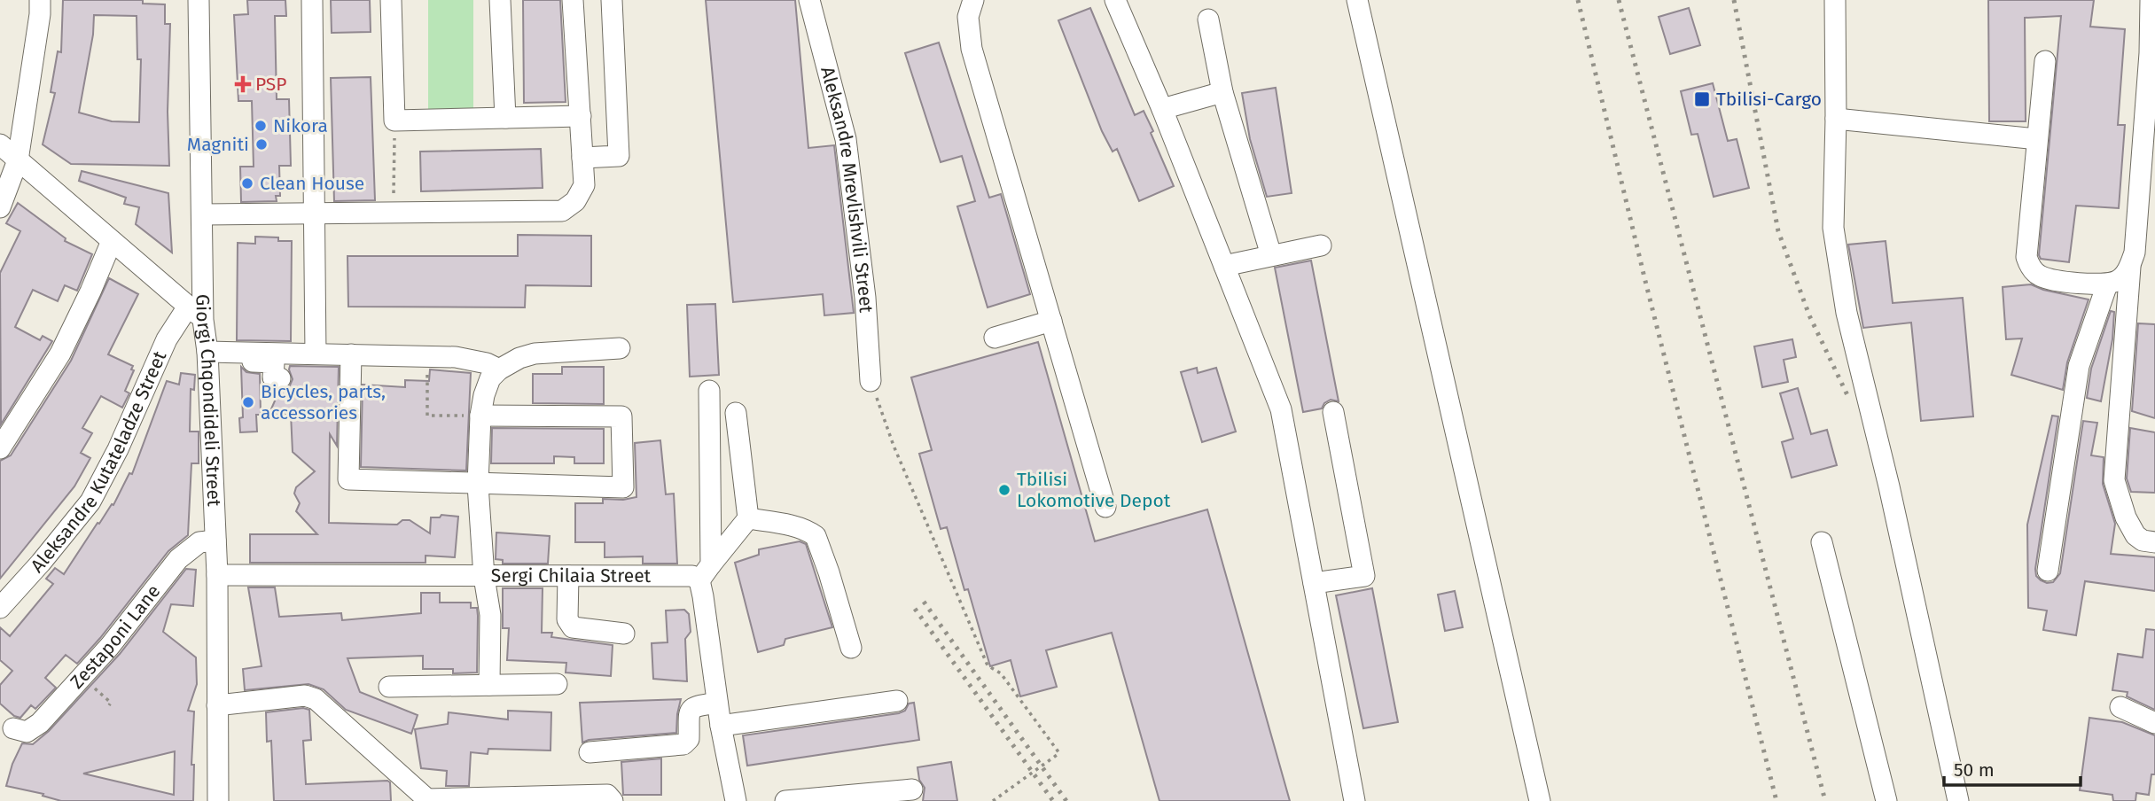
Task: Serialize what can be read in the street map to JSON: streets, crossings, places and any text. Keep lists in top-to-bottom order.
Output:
{
  "streets": {
    "street": [
      "Aleksandre Mrevlishvili Street",
      "Giorgi Chqondideli Street",
      "Aleksandre Kutateladze Street",
      "Sergi Chilaia Street",
      "Zestaponi Lane"
    ]
  },
  "crossings": [
    ["Giorgi Chqondideli Street", "Aleksandre Kutateladze Street"],
    ["Giorgi Chqondideli Street", "Sergi Chilaia Street"],
    ["Giorgi Chqondideli Street", "Zestaponi Lane"]
  ],
  "places": {
    "health": ["PSP"],
    "transit": ["Tbilisi-Cargo"],
    "other": [
      "Nikora",
      "Magniti",
      "Clean House",
      "Bicycles, parts, accessories",
      "Tbilisi Lokomotive Depot"
    ]
  },
  "scale_bar": "50 m"
}
